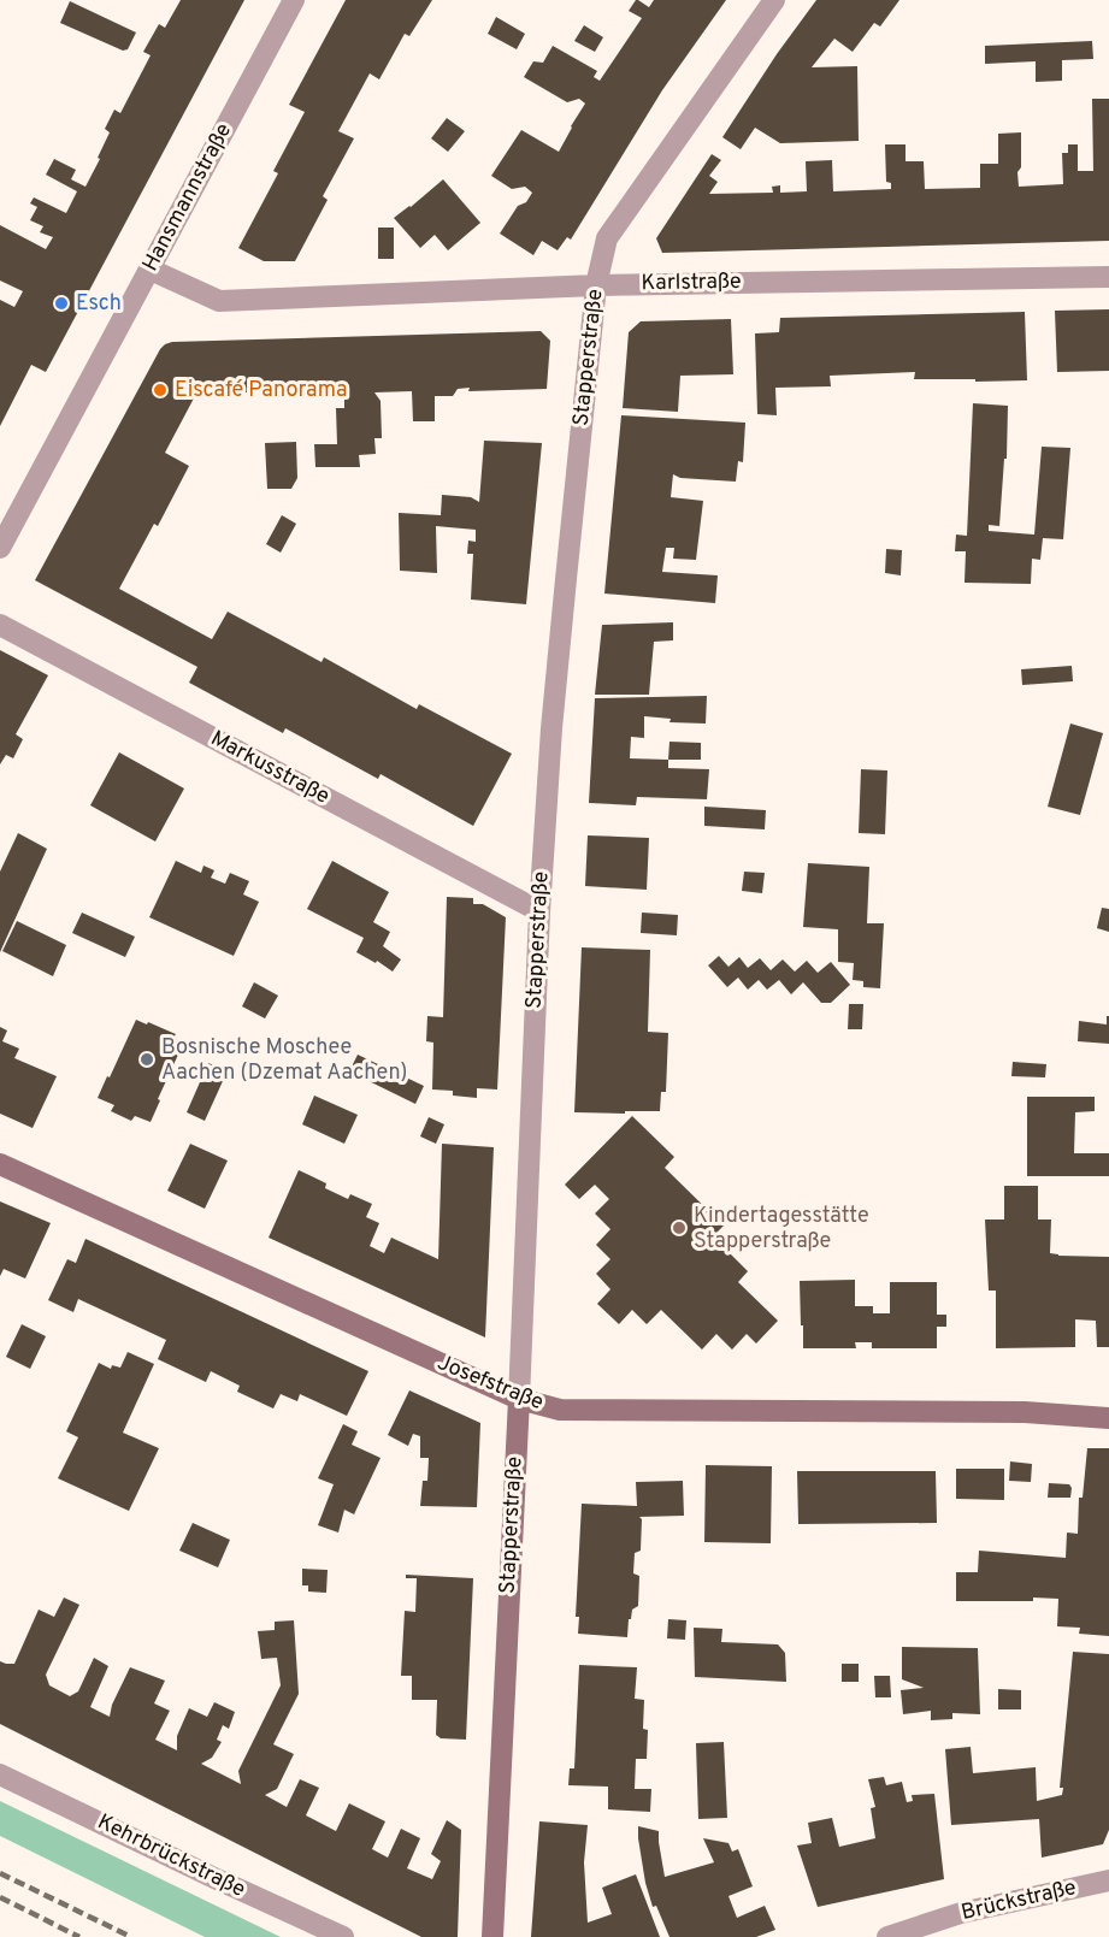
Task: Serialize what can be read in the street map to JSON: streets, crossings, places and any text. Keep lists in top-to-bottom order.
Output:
{
  "streets": {
    "street": [
      "Hansmannstraße",
      "Karlstraße",
      "Stapperstraße",
      "Markusstraße",
      "Josefstraße",
      "Kehrbrückstraße",
      "Brückstraße"
    ]
  },
  "crossings": [
    ["Hansmannstraße", "Karlstraße"],
    ["Karlstraße", "Stapperstraße"],
    ["Stapperstraße", "Markusstraße"],
    ["Stapperstraße", "Josefstraße"]
  ],
  "places": [
    "Esch",
    "Eiscafé Panorama",
    "Bosnische Moschee Aachen (Dzemat Aachen)",
    "Kindertagesstätte Stapperstraße"
  ]
}
